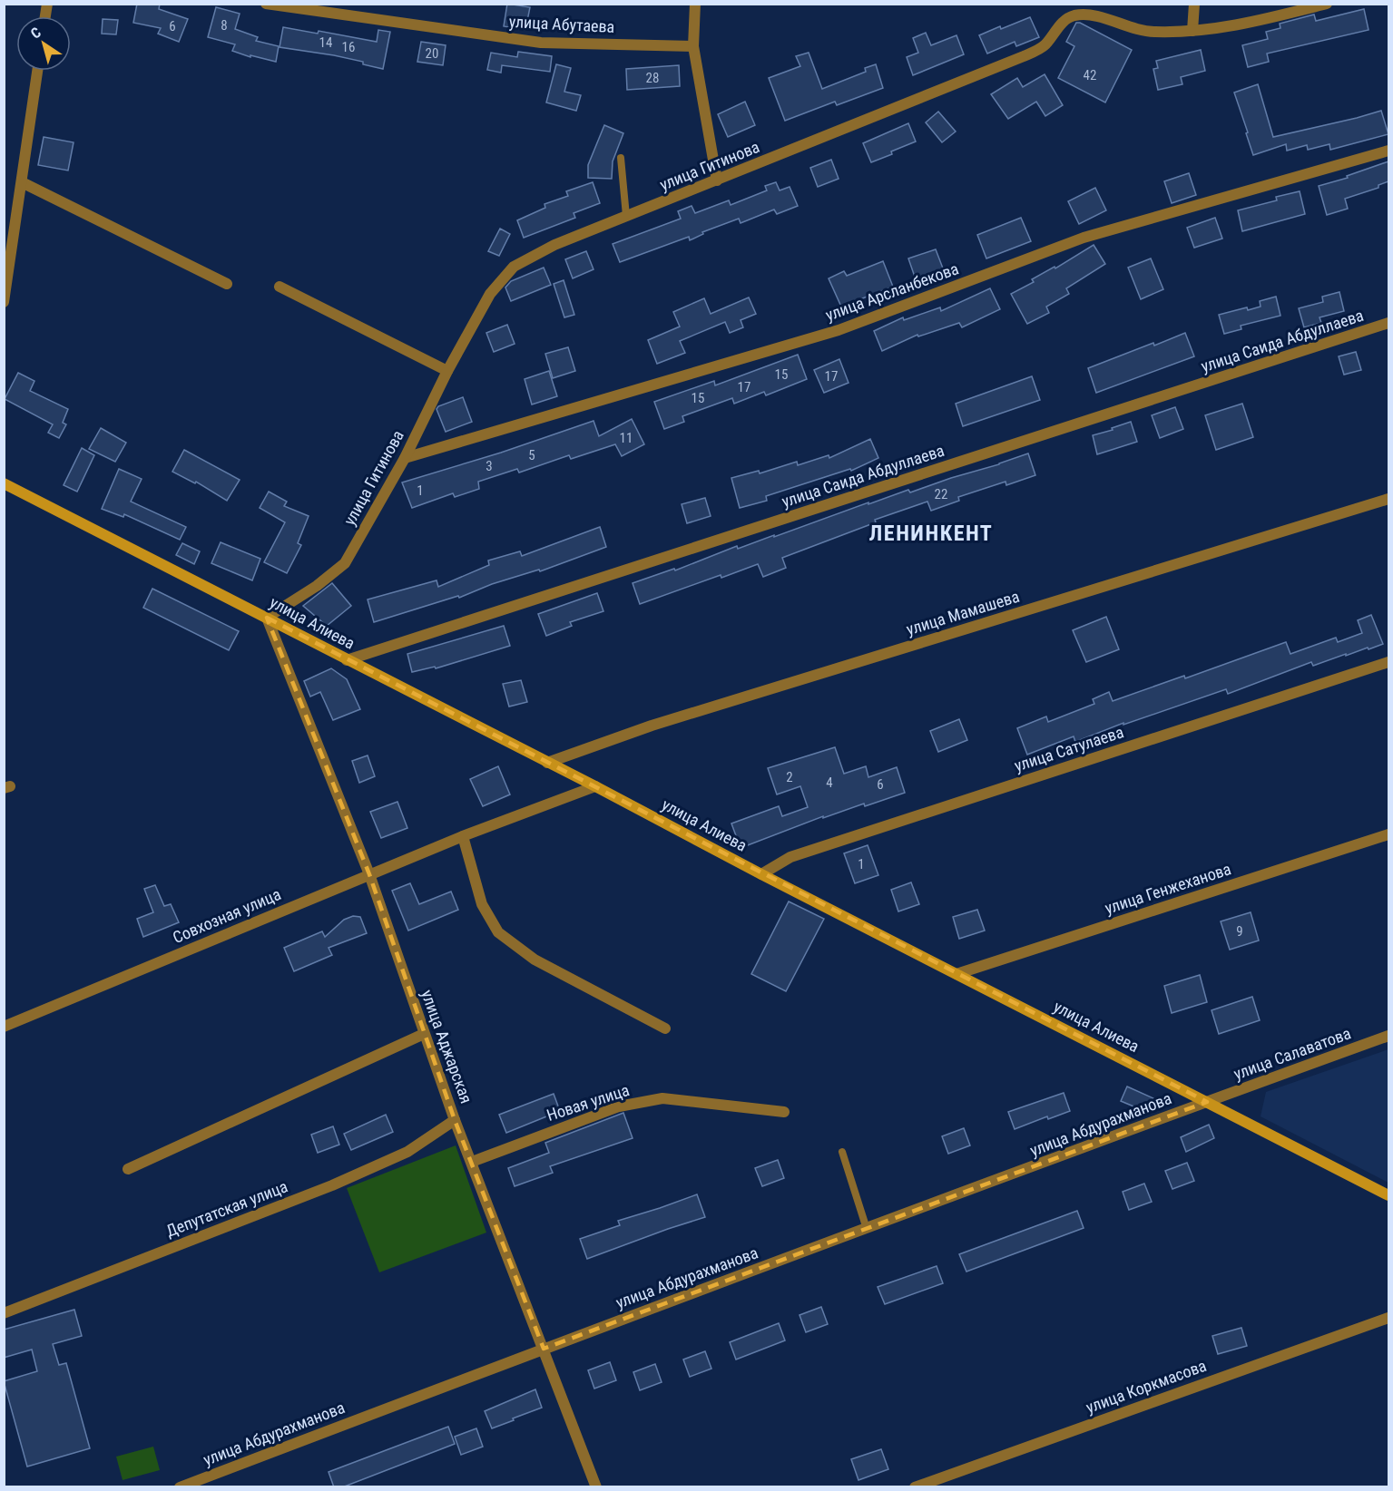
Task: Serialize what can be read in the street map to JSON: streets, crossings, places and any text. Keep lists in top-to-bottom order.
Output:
{
  "streets": {
    "street": [
      "улица Абутаева",
      "улица Гитинова",
      "улица Арсланбекова",
      "улица Саида Абдуллаева",
      "улица Мамашева",
      "улица Алиева",
      "улица Сатулаева",
      "улица Генжеханова",
      "Совхозная улица",
      "улица Аджарская",
      "улица Салаватова",
      "Новая улица",
      "улица Абдурахманова",
      "Депутатская улица",
      "улица Коркмасова"
    ]
  },
  "crossings": [
    ["улица Гитинова", "улица Арсланбекова"],
    ["улица Гитинова", "улица Алиева"],
    ["улица Гитинова", "улица Аджарская"],
    ["улица Саида Абдуллаева", "улица Алиева"],
    ["улица Мамашева", "улица Алиева"],
    ["улица Алиева", "улица Сатулаева"],
    ["улица Алиева", "улица Генжеханова"],
    ["улица Алиева", "Совхозная улица"],
    ["улица Алиева", "улица Аджарская"],
    ["улица Алиева", "улица Салаватова"],
    ["улица Алиева", "улица Абдурахманова"],
    ["Совхозная улица", "улица Аджарская"],
    ["улица Аджарская", "Новая улица"],
    ["улица Аджарская", "улица Абдурахманова"],
    ["улица Аджарская", "Депутатская улица"],
    ["улица Салаватова", "улица Абдурахманова"]
  ],
  "districts": ["ЛЕНИНКЕНТ"],
  "house_numbers": [
    "8",
    "6",
    "14",
    "16",
    "20",
    "42",
    "28",
    "15",
    "17",
    "17",
    "15",
    "11",
    "5",
    "3",
    "1",
    "22",
    "2",
    "4",
    "6",
    "1",
    "9"
  ],
  "north": "top left"
}
